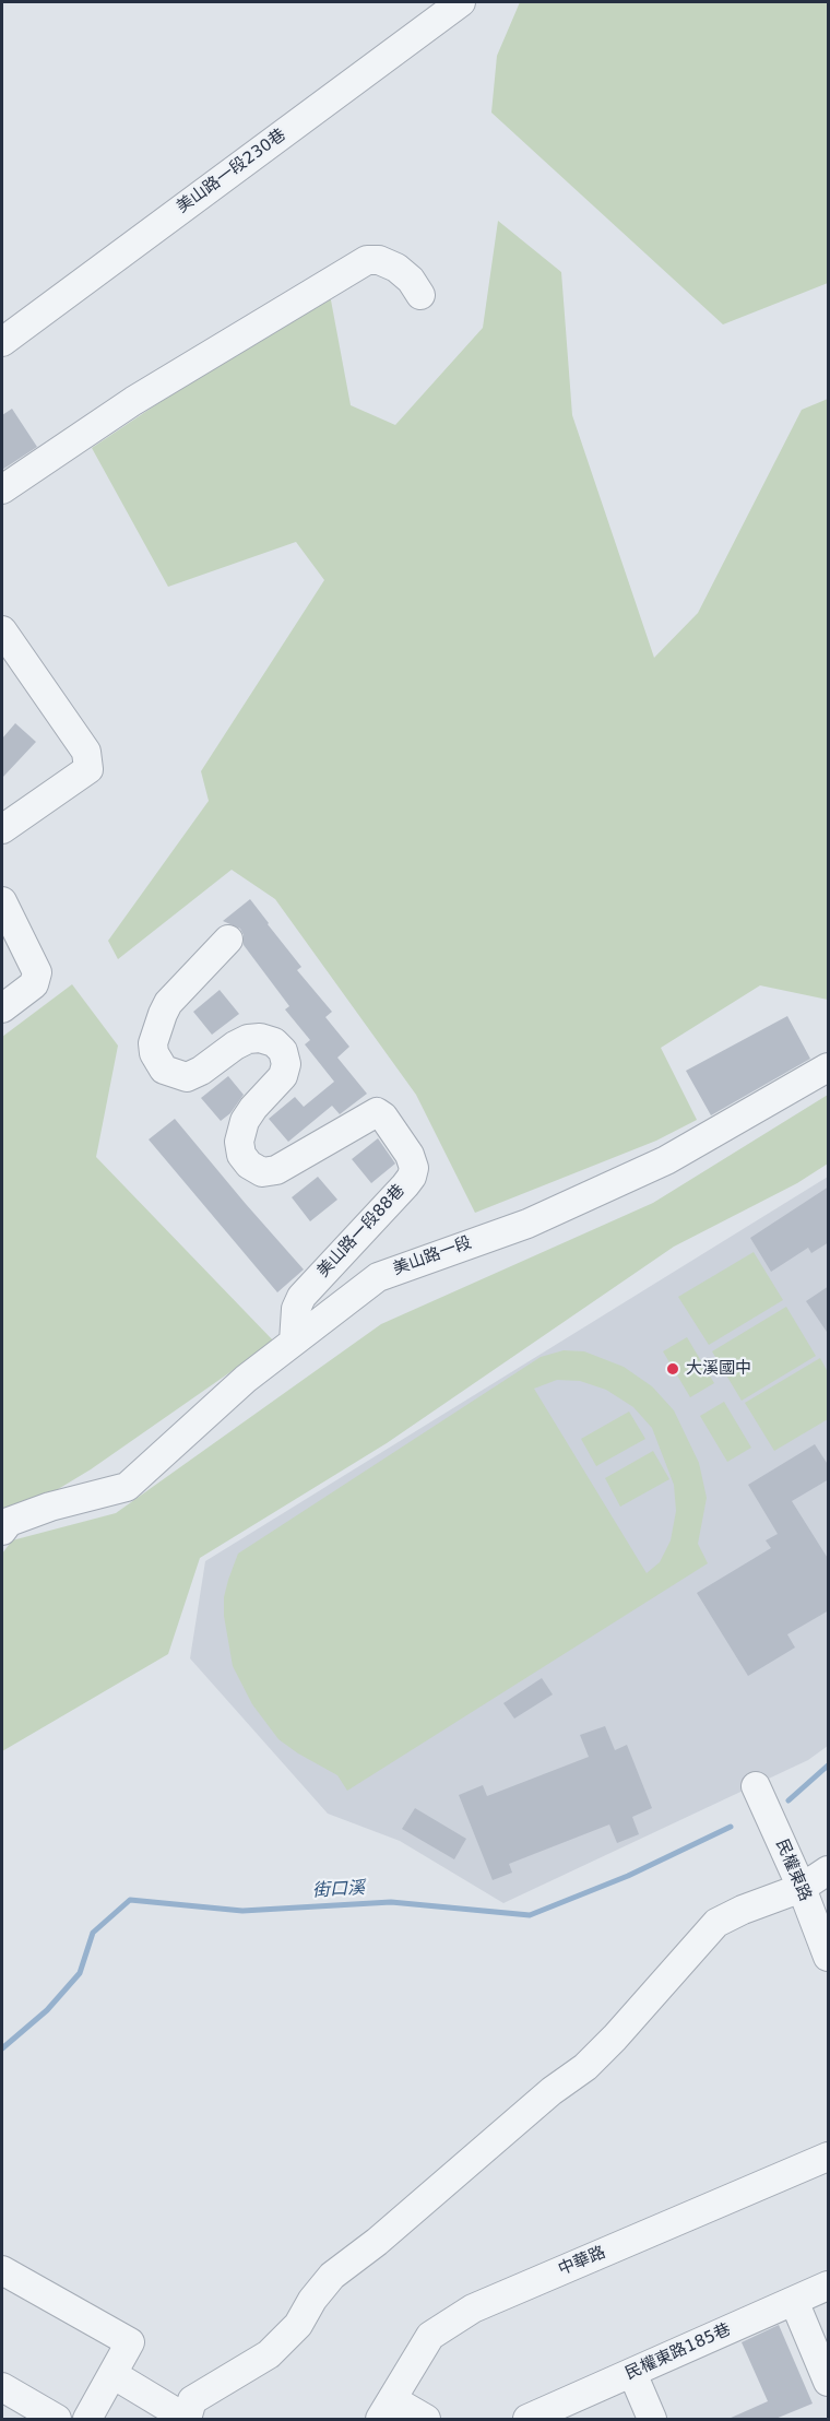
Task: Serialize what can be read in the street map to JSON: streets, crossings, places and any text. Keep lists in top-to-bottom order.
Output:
{
  "streets": {
    "street": [
      "美山路一段230巷",
      "美山路一段88巷",
      "美山路一段",
      "民權東路",
      "中華路",
      "民權東路185巷"
    ]
  },
  "crossings": [
    ["美山路一段88巷", "美山路一段"]
  ],
  "water": ["街口溪"],
  "places": ["大溪國中"]
}
